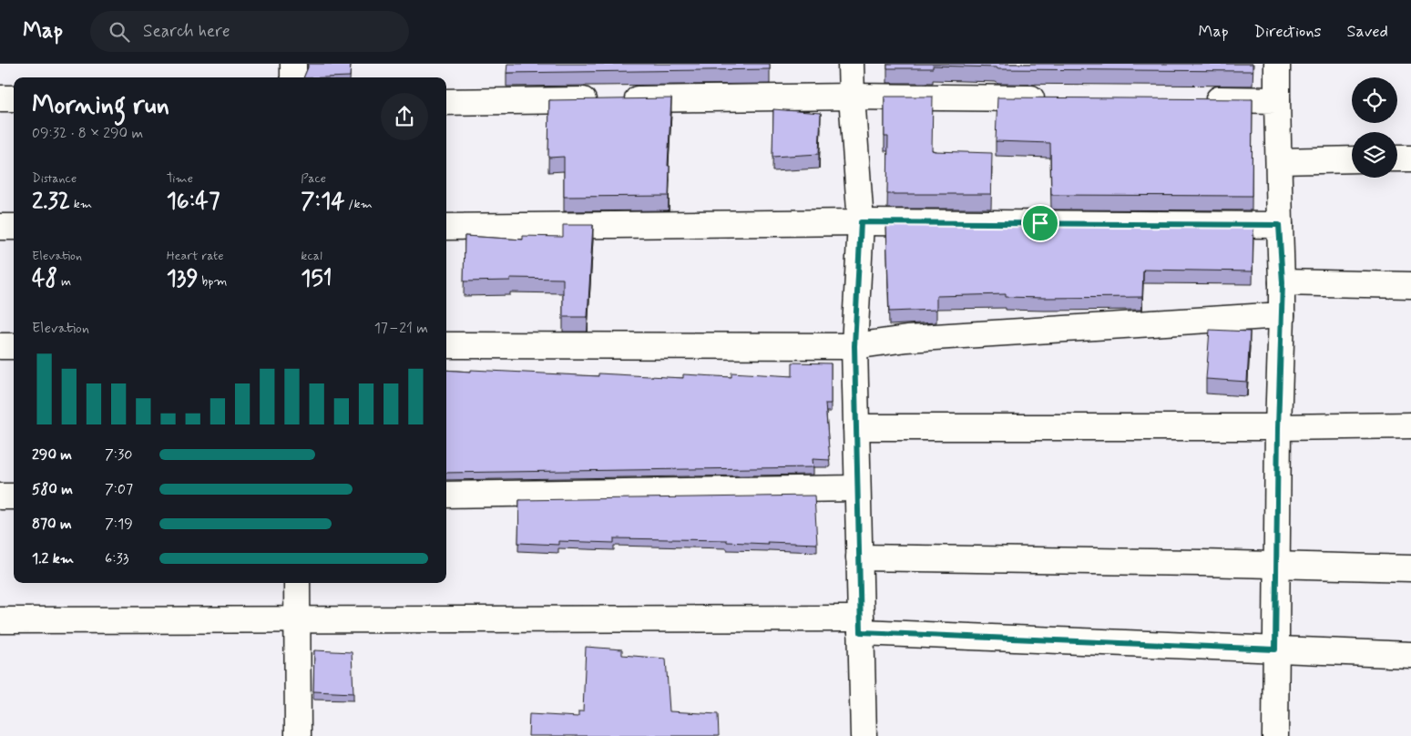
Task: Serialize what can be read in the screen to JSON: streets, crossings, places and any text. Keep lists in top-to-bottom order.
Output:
{
  "page": {
    "header": "Map",
    "search": "Search here",
    "nav": ["Map", "Directions", "Saved"],
    "heading": ["Morning run", "09:32 · 8 × 290 m"],
    "stats": [
      ["Distance", "2.32 km"],
      ["Time", "16:47"],
      ["Pace", "7:14 /km"],
      ["Elevation", "48 m"],
      ["Heart rate", "139 bpm"],
      ["kcal", "151"]
    ],
    "chart": ["Elevation", "17–21 m"],
    "list": [
      {
        "name": "290 m",
        "note": "7:30"
      },
      {
        "name": "580 m",
        "note": "7:07"
      },
      {
        "name": "870 m",
        "note": "7:19"
      },
      {
        "name": "1.2 km",
        "note": "6:33"
      }
    ]
  }
}
